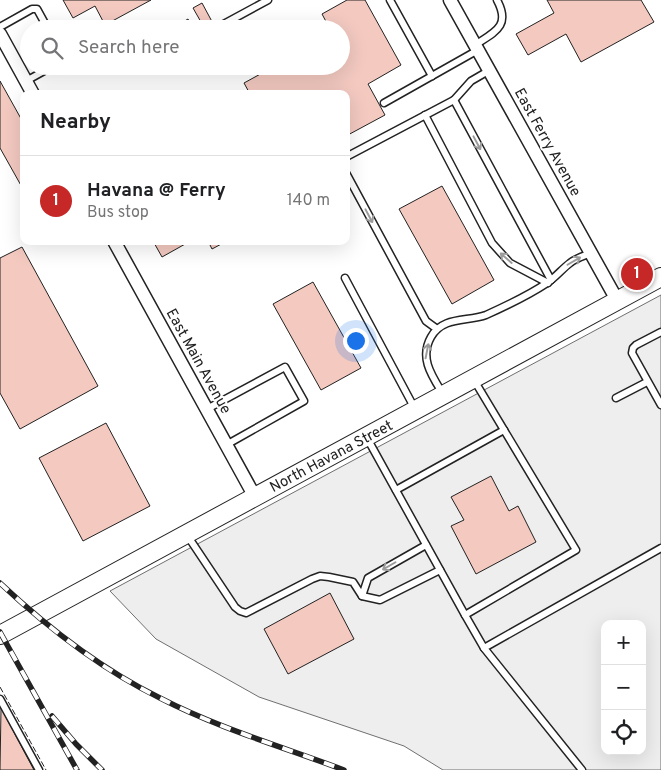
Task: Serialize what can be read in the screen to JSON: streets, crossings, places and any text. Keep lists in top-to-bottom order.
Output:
{
  "streets": {
    "street": ["East Ferry Avenue", "East Main Avenue", "North Havana Street"]
  },
  "crossings": [
    ["East Ferry Avenue", "North Havana Street"],
    ["East Main Avenue", "North Havana Street"]
  ],
  "page": {
    "search": "Search here",
    "heading": "Nearby",
    "list": [
      {
        "mark": "1",
        "name": "Havana @ Ferry",
        "note": "Bus stop",
        "value": "140 m"
      }
    ],
    "pins": "1",
    "map_buttons": ["+", "−"]
  }
}
